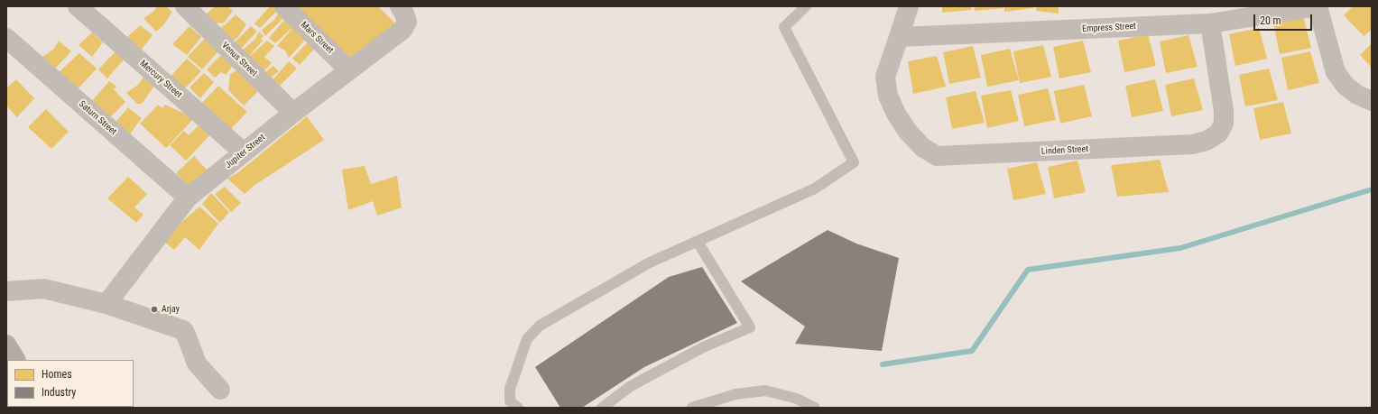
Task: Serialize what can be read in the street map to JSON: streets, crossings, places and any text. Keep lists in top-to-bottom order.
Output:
{
  "streets": {
    "street": [
      "Empress Street",
      "Mars Street",
      "Venus Street",
      "Mercury Street",
      "Saturn Street",
      "Linden Street",
      "Jupiter Street"
    ]
  },
  "crossings": [
    ["Empress Street", "Linden Street"],
    ["Mars Street", "Jupiter Street"],
    ["Venus Street", "Jupiter Street"],
    ["Mercury Street", "Jupiter Street"],
    ["Saturn Street", "Jupiter Street"]
  ],
  "places": ["Arjay"],
  "legend": ["Homes", "Industry"],
  "scale_bar": "20 m"
}
